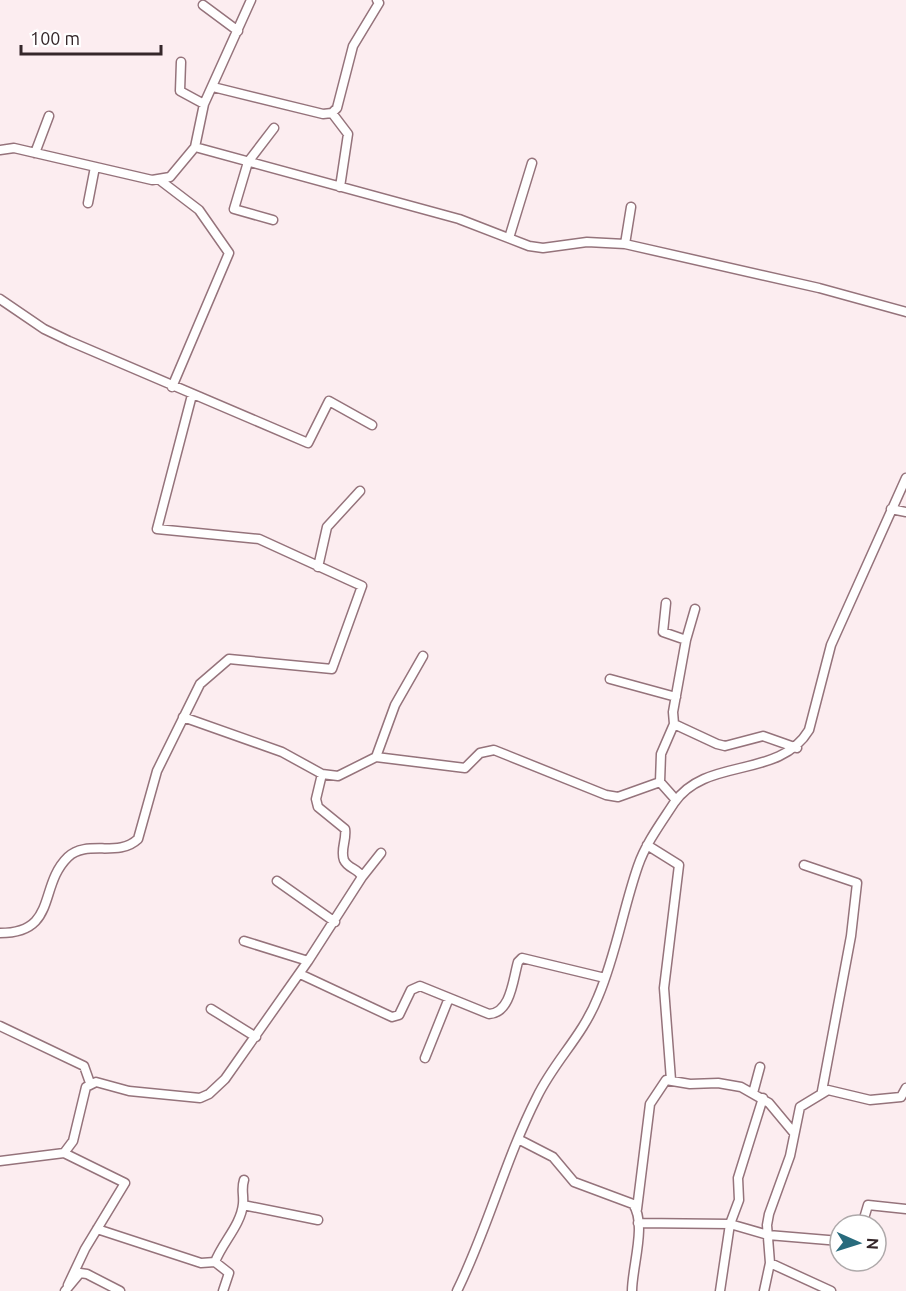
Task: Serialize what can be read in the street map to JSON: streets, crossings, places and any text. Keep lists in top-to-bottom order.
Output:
{
  "scale_bar": "100 m",
  "north": "right"
}
